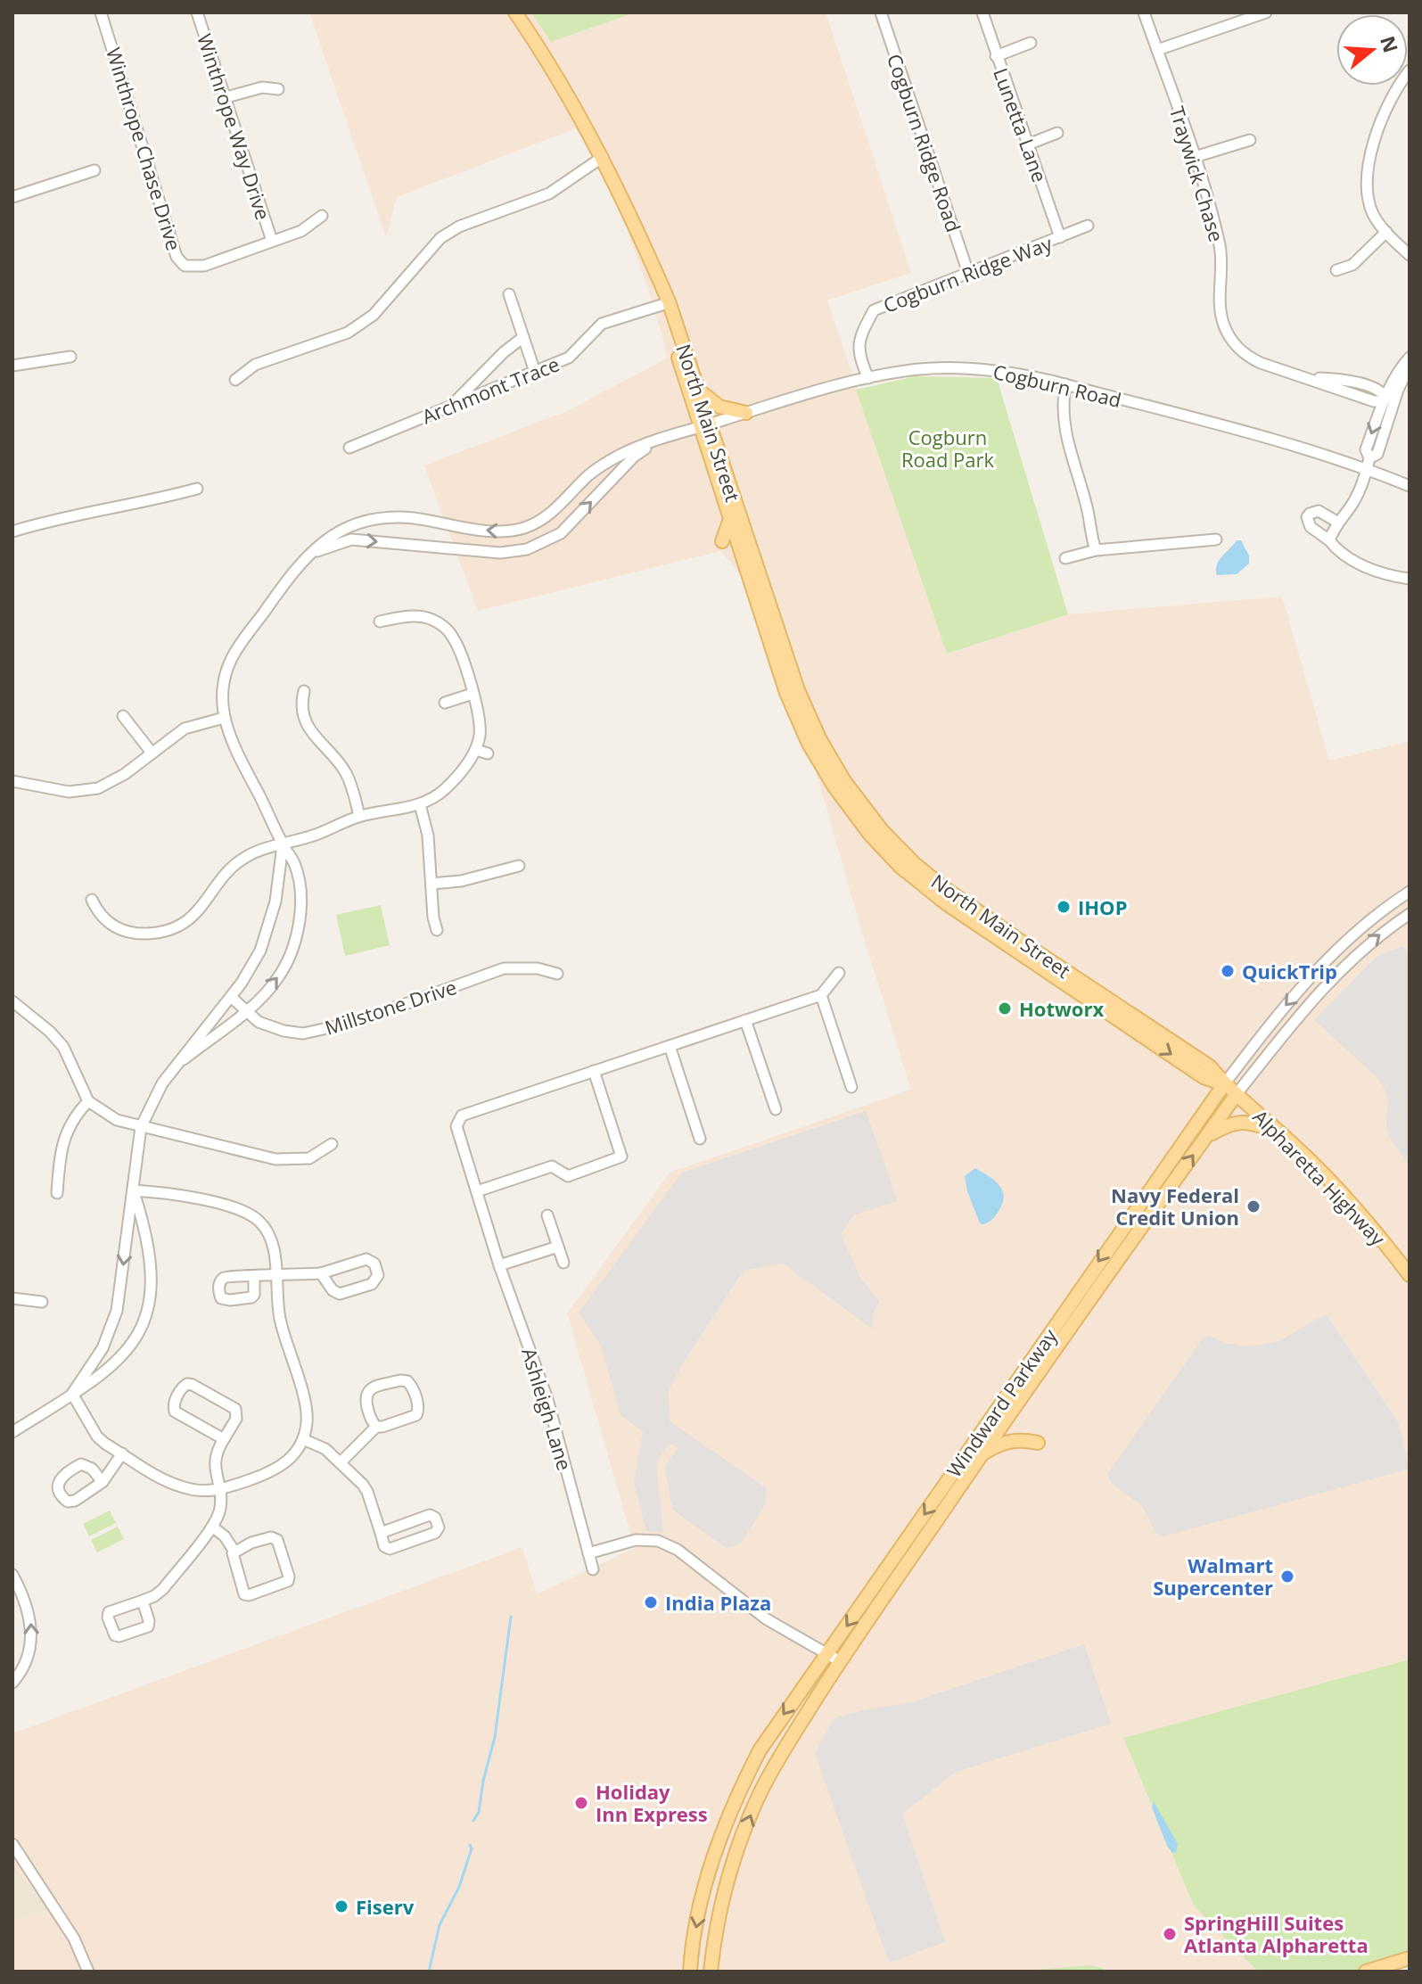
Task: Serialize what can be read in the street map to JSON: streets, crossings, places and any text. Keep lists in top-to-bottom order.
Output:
{
  "streets": {
    "main road": ["North Main Street", "Alpharetta Highway", "Windward Parkway"],
    "street": [
      "Lunetta Lane",
      "Winthrope Way Drive",
      "Cogburn Ridge Road",
      "Winthrope Chase Drive",
      "Traywick Chase",
      "Cogburn Ridge Way",
      "Cogburn Road",
      "Archmont Trace",
      "Millstone Drive",
      "Ashleigh Lane"
    ]
  },
  "crossings": [
    ["Lunetta Lane", "Cogburn Ridge Way"],
    ["Winthrope Way Drive", "Winthrope Chase Drive"],
    ["Cogburn Ridge Road", "Cogburn Ridge Way"],
    ["Cogburn Ridge Way", "Cogburn Road"],
    ["Cogburn Road", "North Main Street"],
    ["Archmont Trace", "North Main Street"],
    ["North Main Street", "Alpharetta Highway"],
    ["North Main Street", "Windward Parkway"],
    ["Alpharetta Highway", "Windward Parkway"]
  ],
  "parks": ["Cogburn Road Park"],
  "places": [
    "IHOP",
    "QuickTrip",
    "Hotworx",
    "Navy Federal Credit Union",
    "Walmart Supercenter",
    "India Plaza",
    "Holiday Inn Express",
    "Fiserv",
    "SpringHill Suites Atlanta Alpharetta"
  ],
  "north": "right"
}
